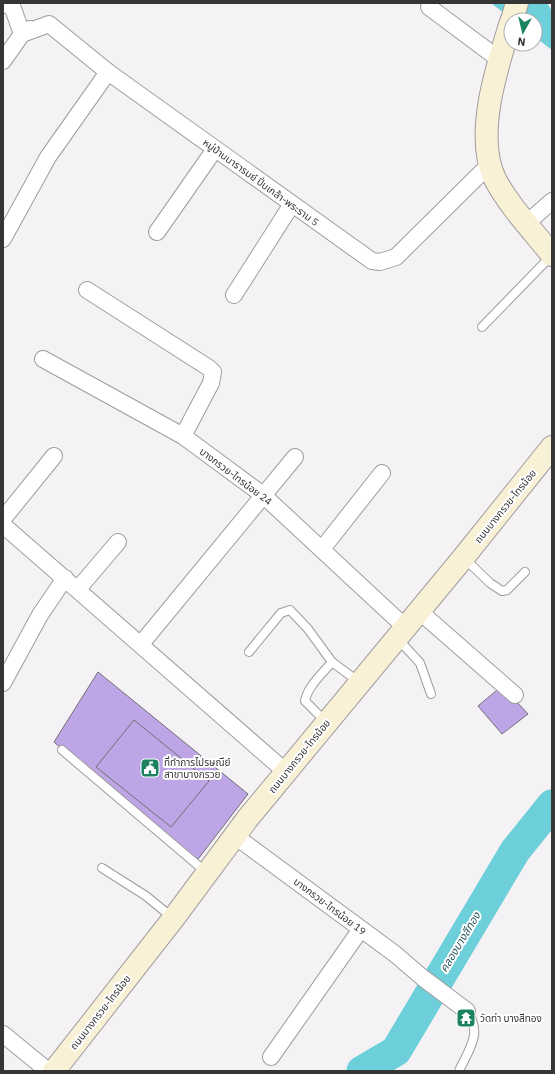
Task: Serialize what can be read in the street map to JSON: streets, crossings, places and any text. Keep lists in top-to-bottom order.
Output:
{
  "streets": {
    "main road": ["ถนนบางกรวย-ไทรน้อย"],
    "street": ["หมู่บ้านนารารมย์ ปิ่นเกล้า-พระราม 5", "บางกรวย-ไทรน้อย 24", "บางกรวย-ไทรน้อย 19"]
  },
  "crossings": [
    ["บางกรวย-ไทรน้อย 24", "ถนนบางกรวย-ไทรน้อย"],
    ["ถนนบางกรวย-ไทรน้อย", "บางกรวย-ไทรน้อย 19"]
  ],
  "water": ["คลองบางสีทอง"],
  "places": {
    "public building": ["ที่ทำการไปรษณีย์ สาขาบางกรวย"],
    "temple": ["วัดท่า บางสีทอง"]
  },
  "north": "bottom"
}
